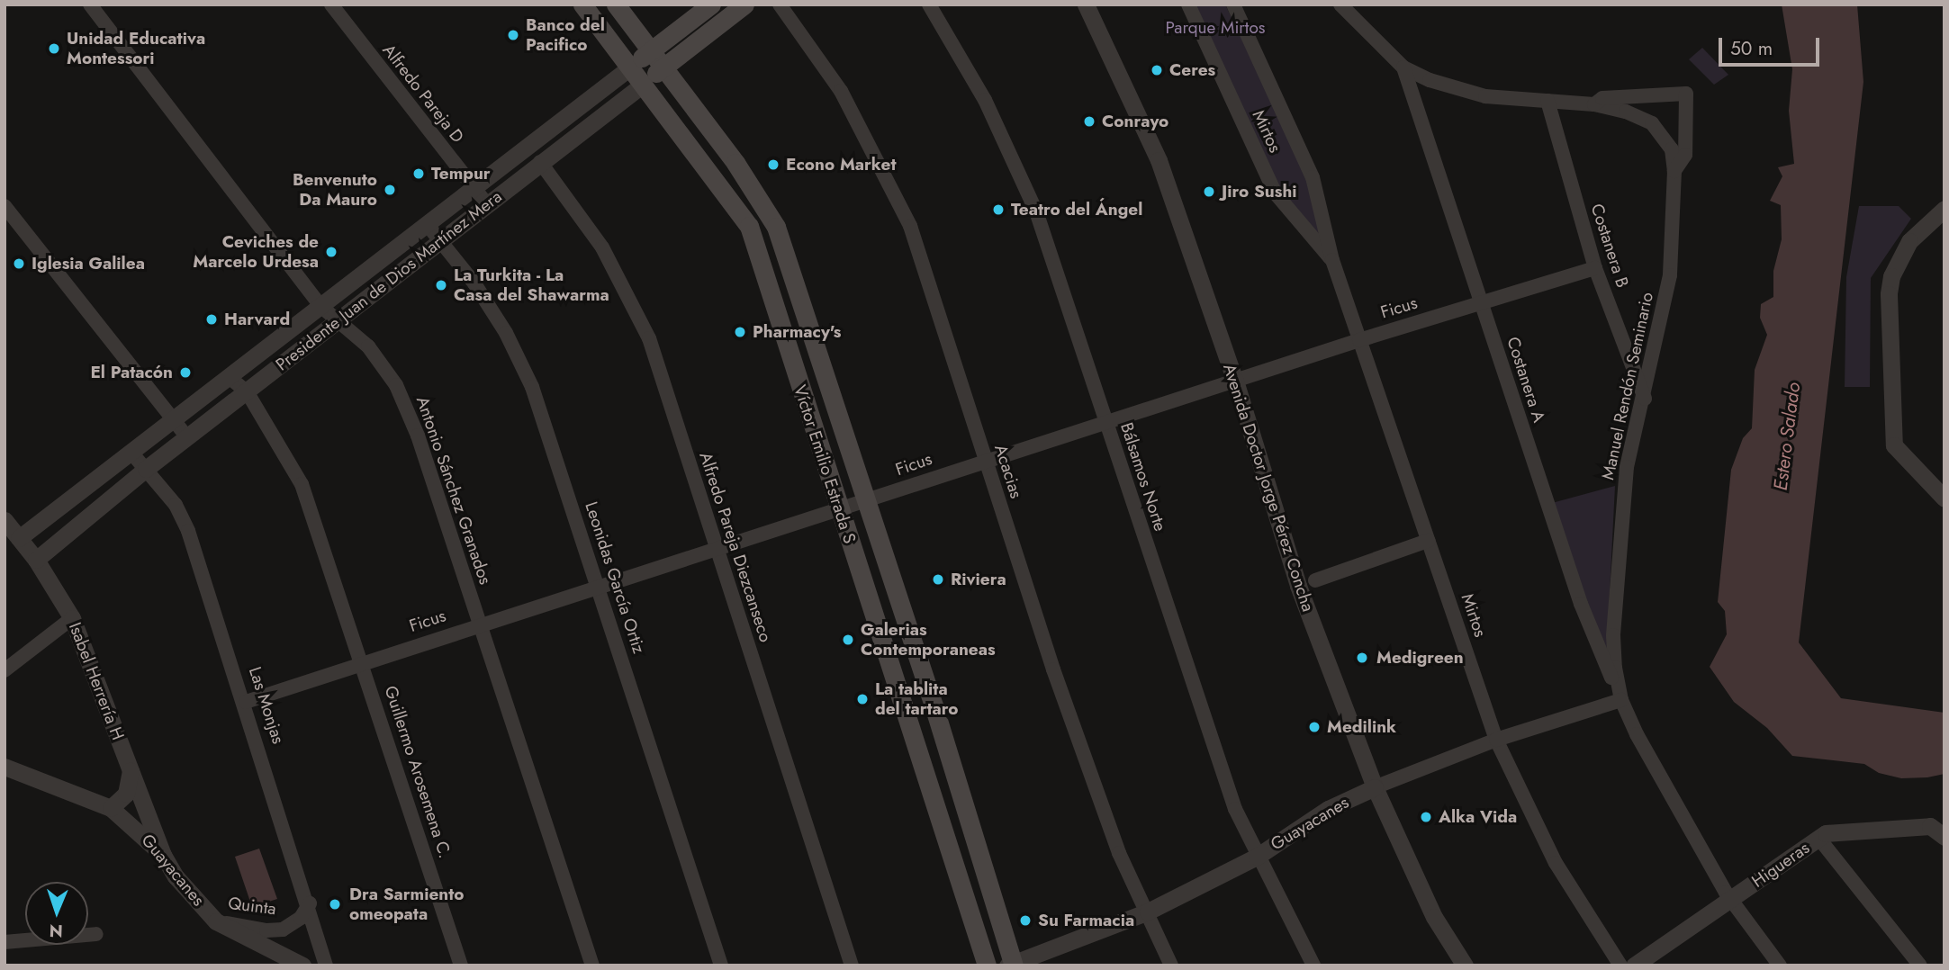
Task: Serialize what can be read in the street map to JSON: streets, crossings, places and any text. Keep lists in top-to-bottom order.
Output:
{
  "streets": {
    "main road": ["Presidente Juan de Dios Martínez Mera", "Víctor Emilio Estrada S"],
    "street": [
      "Alfredo Pareja D",
      "Mirtos",
      "Costanera B",
      "Ficus",
      "Costanera A",
      "Manuel Rendón Seminario",
      "Acacias",
      "Bálsamos Norte",
      "Avenida Doctor Jorge Pérez Concha",
      "Antonio Sánchez Granados",
      "Alfredo Pareja Diezcanseco",
      "Leonidas García Ortiz",
      "Isabel Herrería H",
      "Las Monjas",
      "Guillermo Arosemena C.",
      "Guayacanes",
      "Higueras",
      "Quinta"
    ]
  },
  "crossings": [
    ["Alfredo Pareja D", "Presidente Juan de Dios Martínez Mera"],
    ["Mirtos", "Ficus"],
    ["Mirtos", "Guayacanes"],
    ["Costanera B", "Ficus"],
    ["Costanera B", "Manuel Rendón Seminario"],
    ["Presidente Juan de Dios Martínez Mera", "Víctor Emilio Estrada S"],
    ["Presidente Juan de Dios Martínez Mera", "Antonio Sánchez Granados"],
    ["Presidente Juan de Dios Martínez Mera", "Alfredo Pareja Diezcanseco"],
    ["Presidente Juan de Dios Martínez Mera", "Leonidas García Ortiz"],
    ["Presidente Juan de Dios Martínez Mera", "Isabel Herrería H"],
    ["Presidente Juan de Dios Martínez Mera", "Las Monjas"],
    ["Presidente Juan de Dios Martínez Mera", "Guillermo Arosemena C."],
    ["Ficus", "Costanera A"],
    ["Ficus", "Víctor Emilio Estrada S"],
    ["Ficus", "Acacias"],
    ["Ficus", "Bálsamos Norte"],
    ["Ficus", "Avenida Doctor Jorge Pérez Concha"],
    ["Ficus", "Antonio Sánchez Granados"],
    ["Ficus", "Alfredo Pareja Diezcanseco"],
    ["Ficus", "Leonidas García Ortiz"],
    ["Ficus", "Las Monjas"],
    ["Ficus", "Guillermo Arosemena C."],
    ["Costanera A", "Manuel Rendón Seminario"],
    ["Costanera A", "Guayacanes"],
    ["Manuel Rendón Seminario", "Guayacanes"],
    ["Manuel Rendón Seminario", "Higueras"],
    ["Víctor Emilio Estrada S", "Guayacanes"],
    ["Acacias", "Guayacanes"],
    ["Bálsamos Norte", "Guayacanes"],
    ["Avenida Doctor Jorge Pérez Concha", "Guayacanes"],
    ["Isabel Herrería H", "Guayacanes"],
    ["Las Monjas", "Quinta"],
    ["Guayacanes", "Quinta"]
  ],
  "water": ["Estero Salado"],
  "parks": ["Parque Mirtos"],
  "places": [
    "Banco del Pacifico",
    "Unidad Educativa Montessori",
    "Ceres",
    "Conrayo",
    "Econo Market",
    "Tempur",
    "Benvenuto Da Mauro",
    "Jiro Sushi",
    "Teatro del Ángel",
    "Ceviches de Marcelo Urdesa",
    "Iglesia Galilea",
    "La Turkita - La Casa del Shawarma",
    "Harvard",
    "Pharmacy's",
    "El Patacón",
    "Riviera",
    "Galerias Contemporaneas",
    "Medigreen",
    "La tablita del tartaro",
    "Medilink",
    "Alka Vida",
    "Dra Sarmiento omeopata",
    "Su Farmacia"
  ],
  "scale_bar": "50 m",
  "north": "bottom"
}
